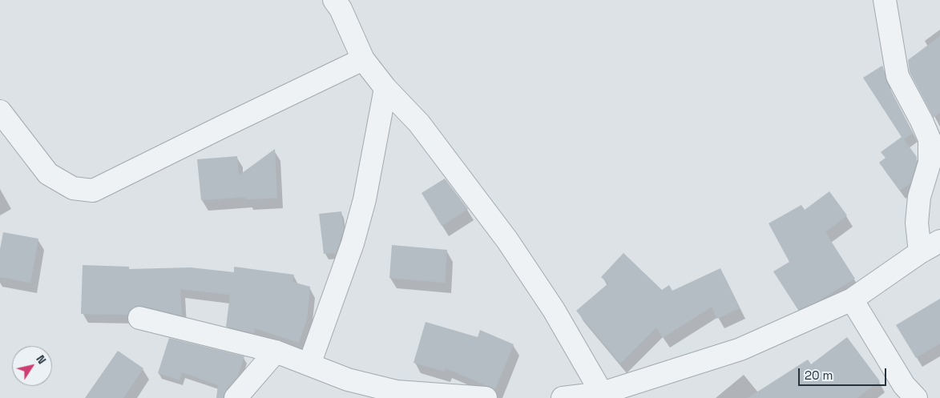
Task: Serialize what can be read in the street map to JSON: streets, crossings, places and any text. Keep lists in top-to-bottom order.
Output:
{
  "scale_bar": "20 m",
  "north": "top right"
}
